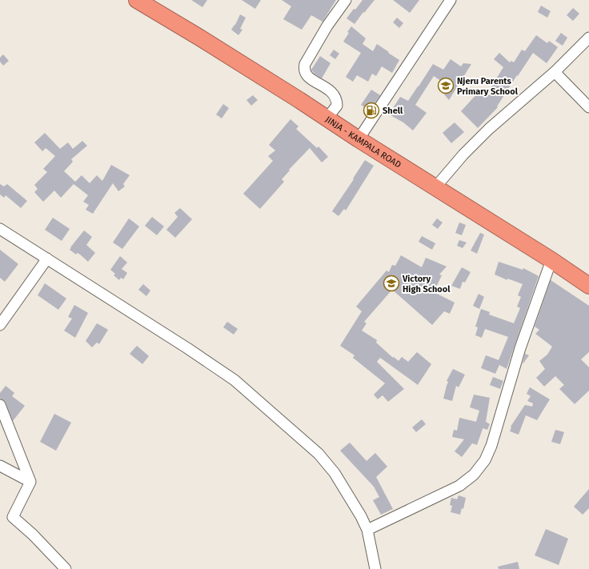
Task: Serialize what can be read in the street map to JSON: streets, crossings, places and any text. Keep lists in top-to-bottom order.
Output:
{
  "streets": {
    "highway": ["JINJA - KAMPALA ROAD"]
  },
  "places": {
    "school or university": ["Njeru Parents Primary School", "Victory High School"],
    "fuel station": ["Shell"]
  }
}
